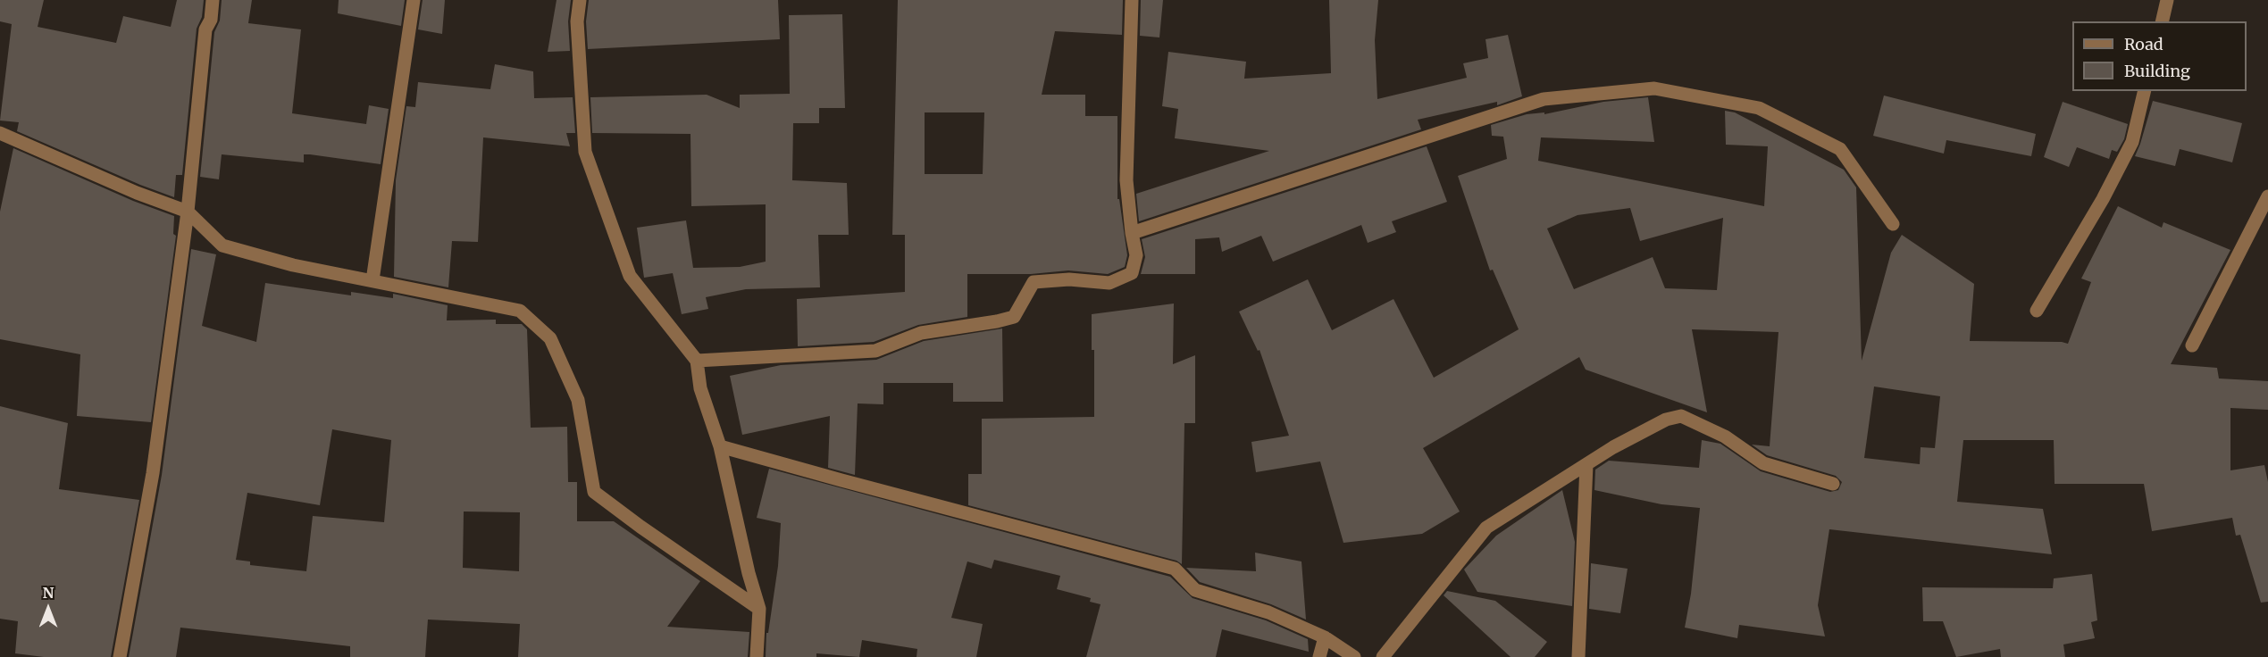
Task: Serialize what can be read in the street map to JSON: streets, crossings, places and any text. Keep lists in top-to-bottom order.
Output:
{
  "legend": ["Road", "Building"],
  "north": "top"
}
